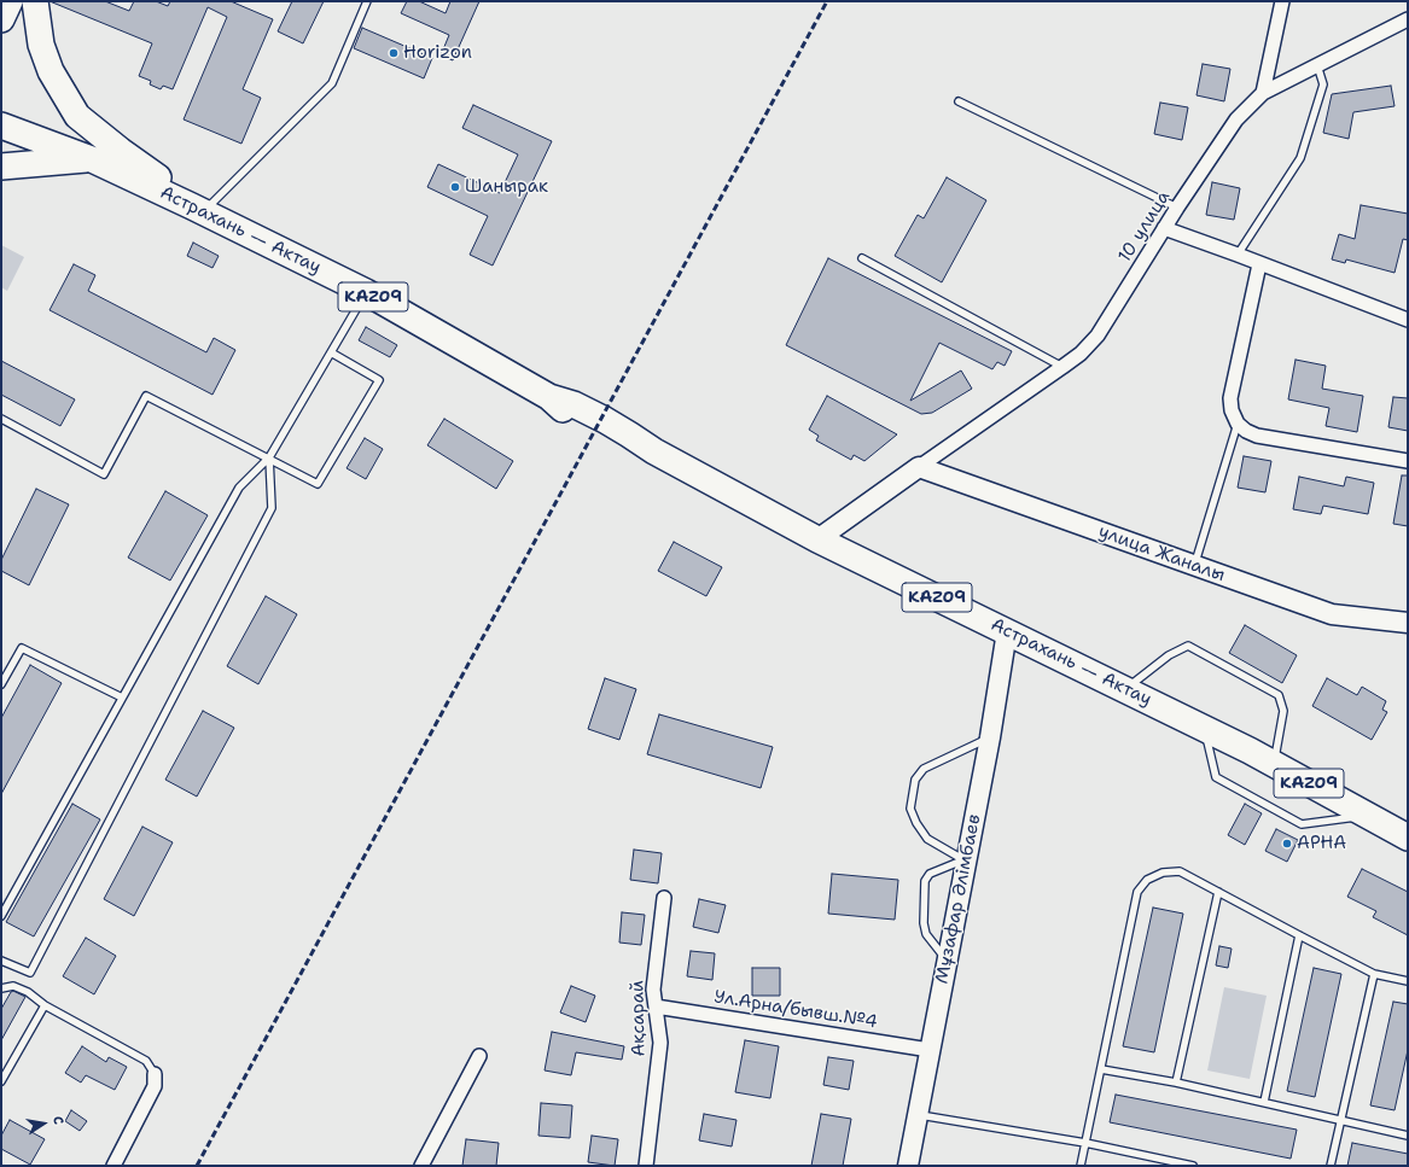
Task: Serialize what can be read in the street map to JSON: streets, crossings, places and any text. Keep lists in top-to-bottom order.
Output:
{
  "streets": {
    "highway": ["Астрахань — Актау", "KAZ09"],
    "street": [
      "10 улица",
      "улица Жаналы",
      "Мұзафар Әлімбаев",
      "Ул.Арна/бывш.№4",
      "Ақсарай"
    ]
  },
  "crossings": [
    ["10 улица", "улица Жаналы"],
    ["Астрахань — Актау", "Мұзафар Әлімбаев"],
    ["Мұзафар Әлімбаев", "Ул.Арна/бывш.№4"],
    ["Ул.Арна/бывш.№4", "Ақсарай"]
  ],
  "places": ["Horizon", "Шанырак", "АРНА"],
  "north": "right"
}
